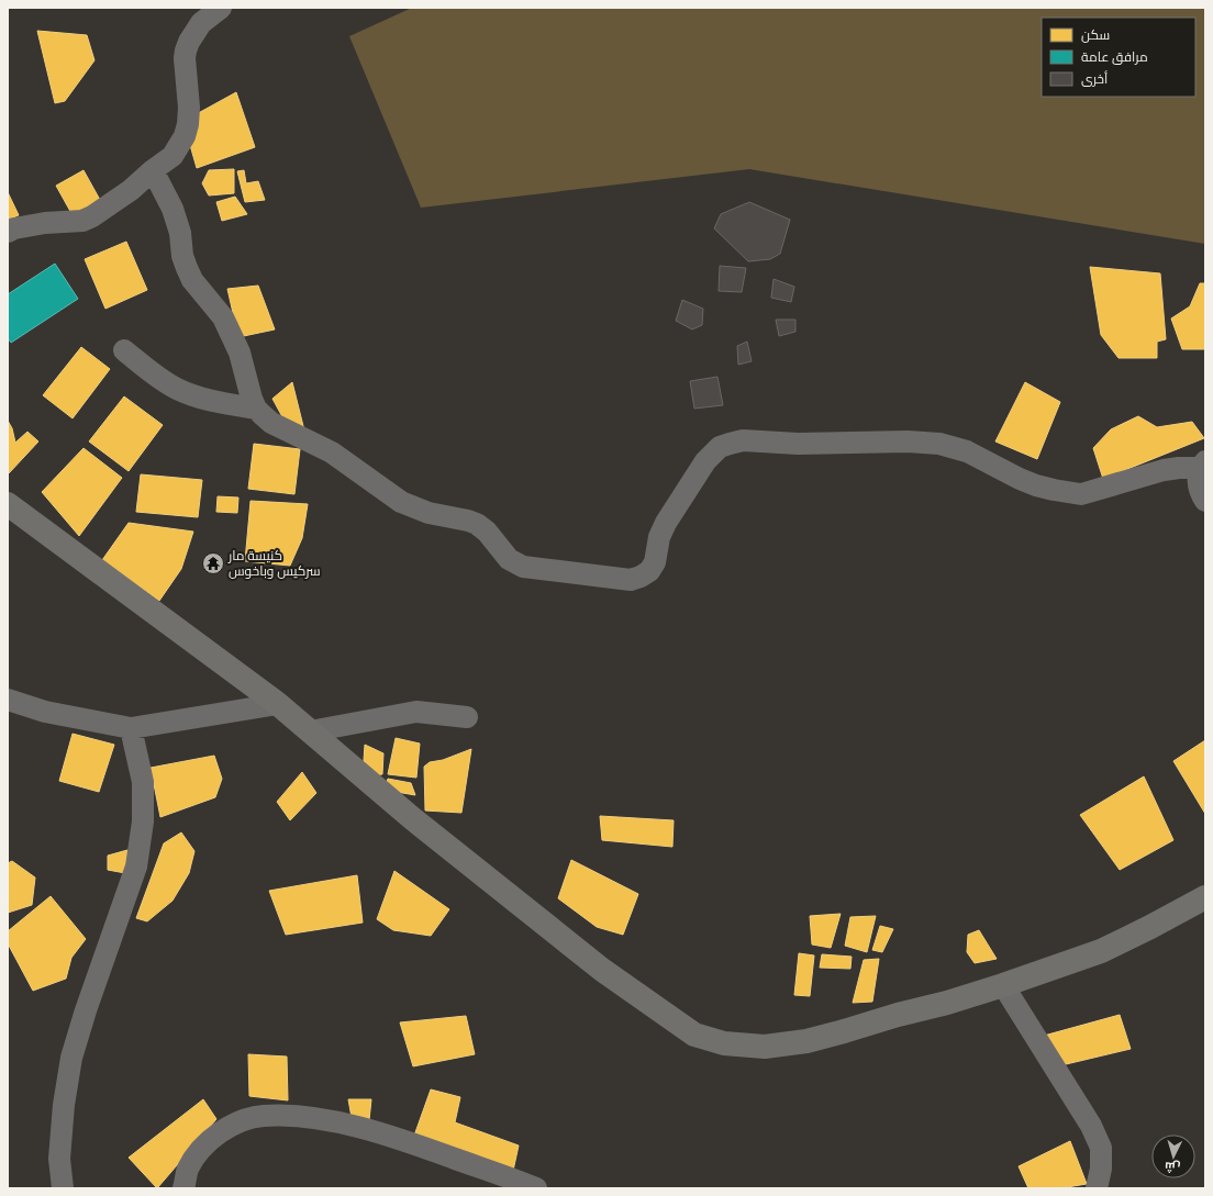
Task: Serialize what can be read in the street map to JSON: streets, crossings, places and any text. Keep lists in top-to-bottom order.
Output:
{
  "places": {
    "temple": ["كنيسة مار سركيس وباخوس"]
  },
  "legend": ["سكن", "مرافق عامة", "أخرى"],
  "north": "bottom"
}
